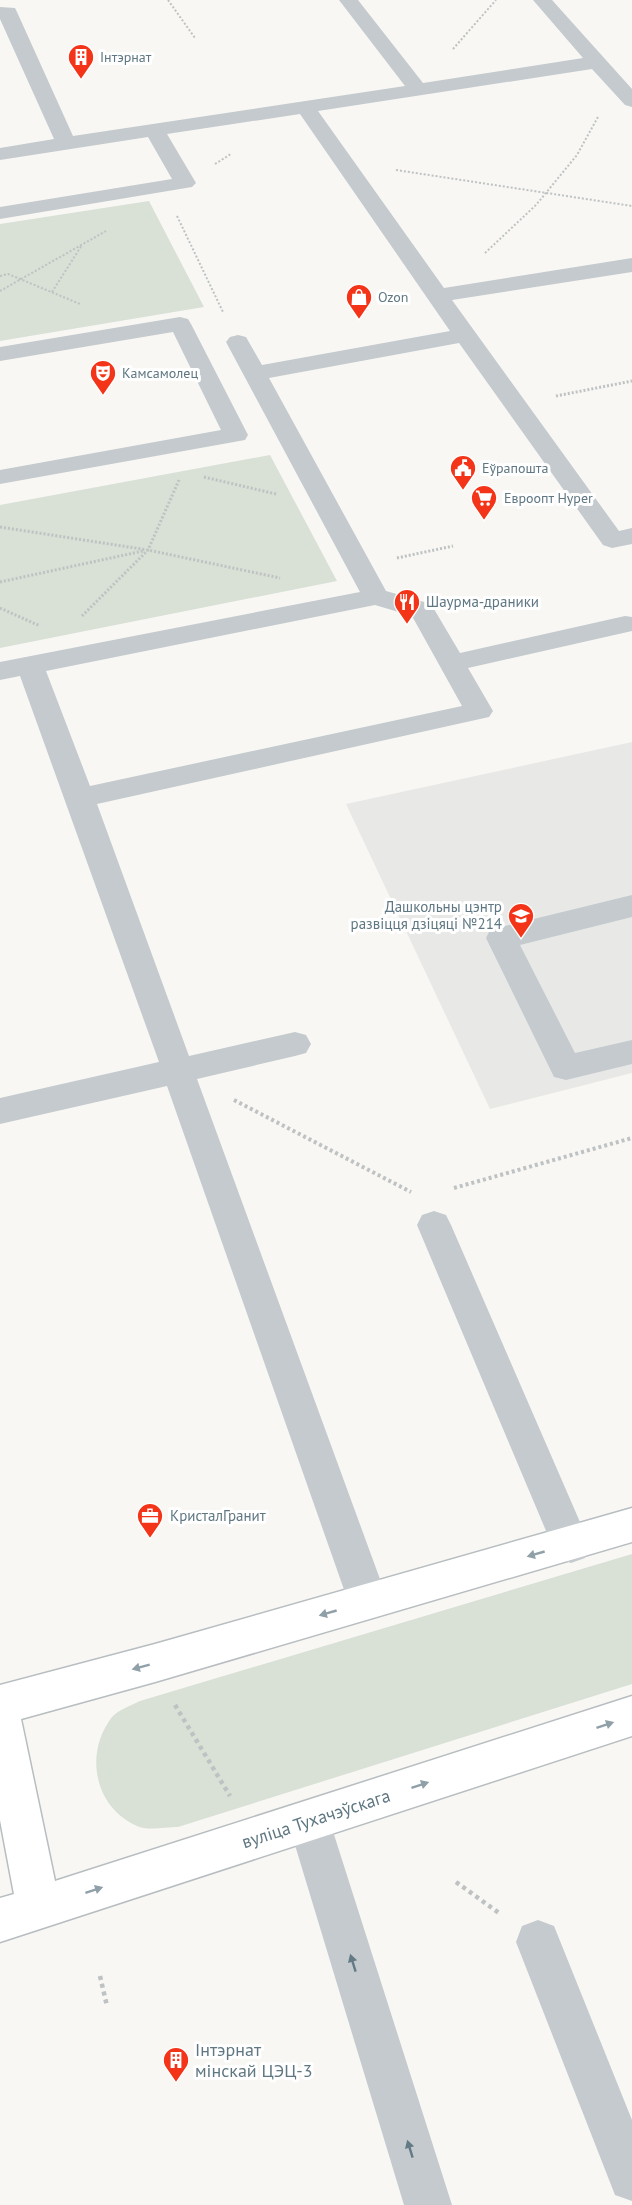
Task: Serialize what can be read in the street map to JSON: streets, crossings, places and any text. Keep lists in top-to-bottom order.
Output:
{
  "streets": {
    "main road": ["вуліца Тухачэўскага"]
  },
  "places": {
    "building": ["Інтэрнат", "Інтэрнат мінскай ЦЭЦ-3"],
    "shop": ["Ozon"],
    "theatre": ["Камсамолец"],
    "public building": ["Еўрапошта"],
    "supermarket": ["Евроопт Hyper"],
    "restaurant": ["Шаурма-драники"],
    "school or university": ["Дашкольны цэнтр развіцця дзіцяці №214"],
    "office": ["КристалГранит"]
  }
}
